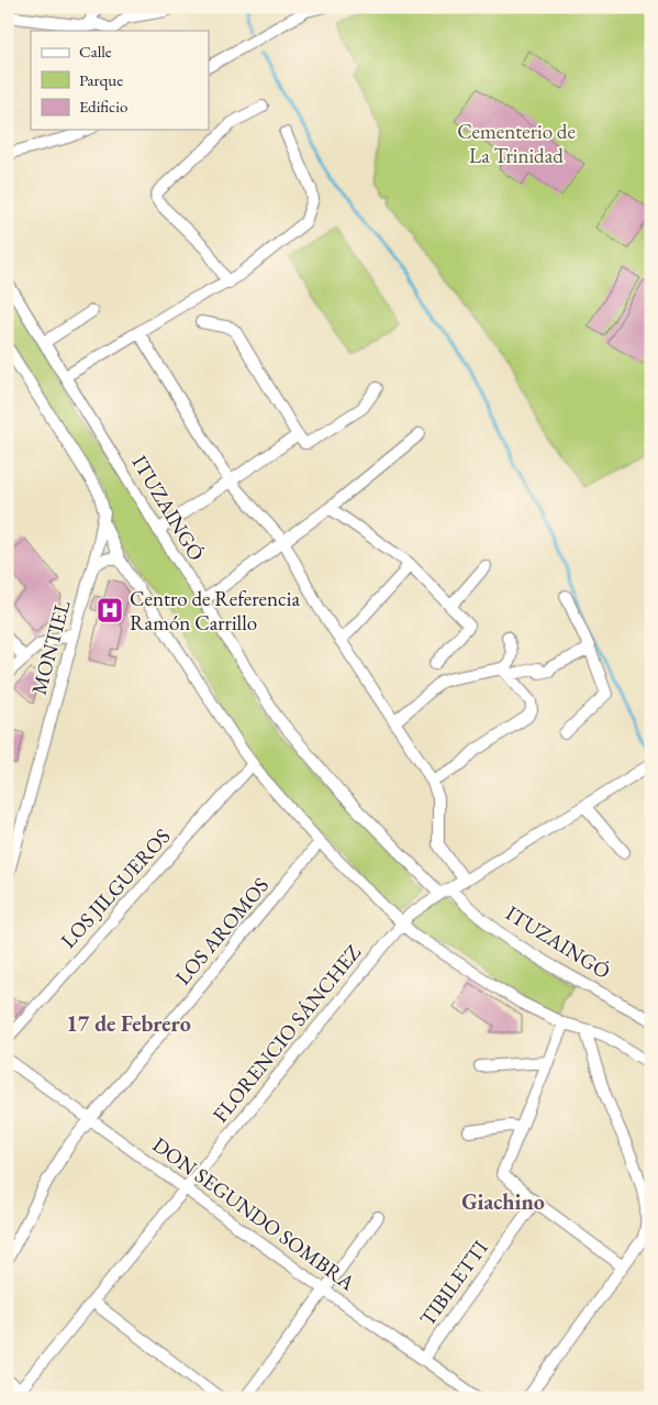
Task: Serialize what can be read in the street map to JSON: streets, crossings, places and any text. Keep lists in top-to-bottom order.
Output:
{
  "streets": {
    "street": [
      "ITUZAINGÓ",
      "MONTIEL",
      "LOS JILGUEROS",
      "LOS AROMOS",
      "FLORENCIO SÁNCHEZ",
      "DON SEGUNDO SOMBRA",
      "TIBILETTI"
    ]
  },
  "crossings": [
    ["ITUZAINGÓ", "FLORENCIO SÁNCHEZ"],
    ["LOS AROMOS", "DON SEGUNDO SOMBRA"],
    ["FLORENCIO SÁNCHEZ", "DON SEGUNDO SOMBRA"],
    ["DON SEGUNDO SOMBRA", "TIBILETTI"]
  ],
  "districts": ["17 de Febrero", "Giachino"],
  "parks": ["Cementerio de La Trinidad"],
  "places": {
    "hospital": ["Centro de Referencia Ramón Carrillo"]
  },
  "legend": ["Calle", "Parque", "Edificio"]
}
